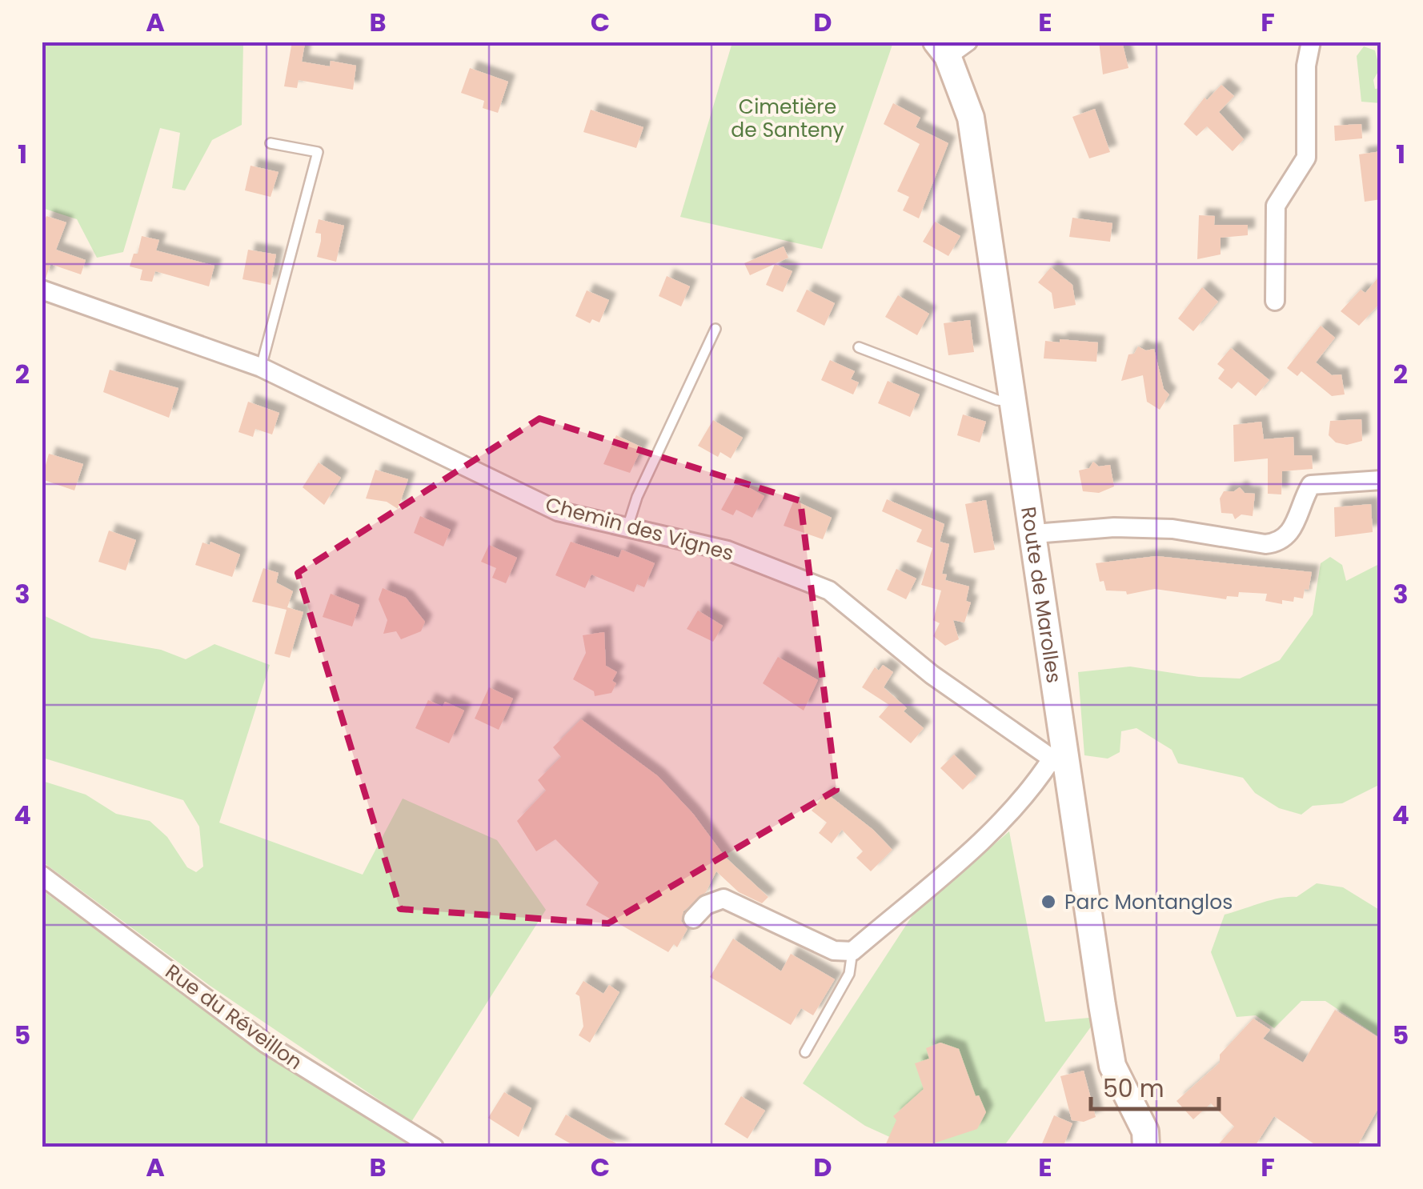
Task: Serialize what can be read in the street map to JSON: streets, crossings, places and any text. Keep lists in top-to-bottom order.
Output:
{
  "streets": {
    "street": ["Chemin des Vignes", "Route de Marolles", "Rue du Réveillon"]
  },
  "crossings": [
    ["Chemin des Vignes", "Route de Marolles"]
  ],
  "parks": ["Cimetière de Santeny"],
  "places": ["Parc Montanglos"],
  "scale_bar": "50 m",
  "grid": {
    "columns": [
      "A",
      "B",
      "C",
      "D",
      "E",
      "F"
    ],
    "rows": [
      "1",
      "2",
      "3",
      "4",
      "5"
    ]
  }
}
